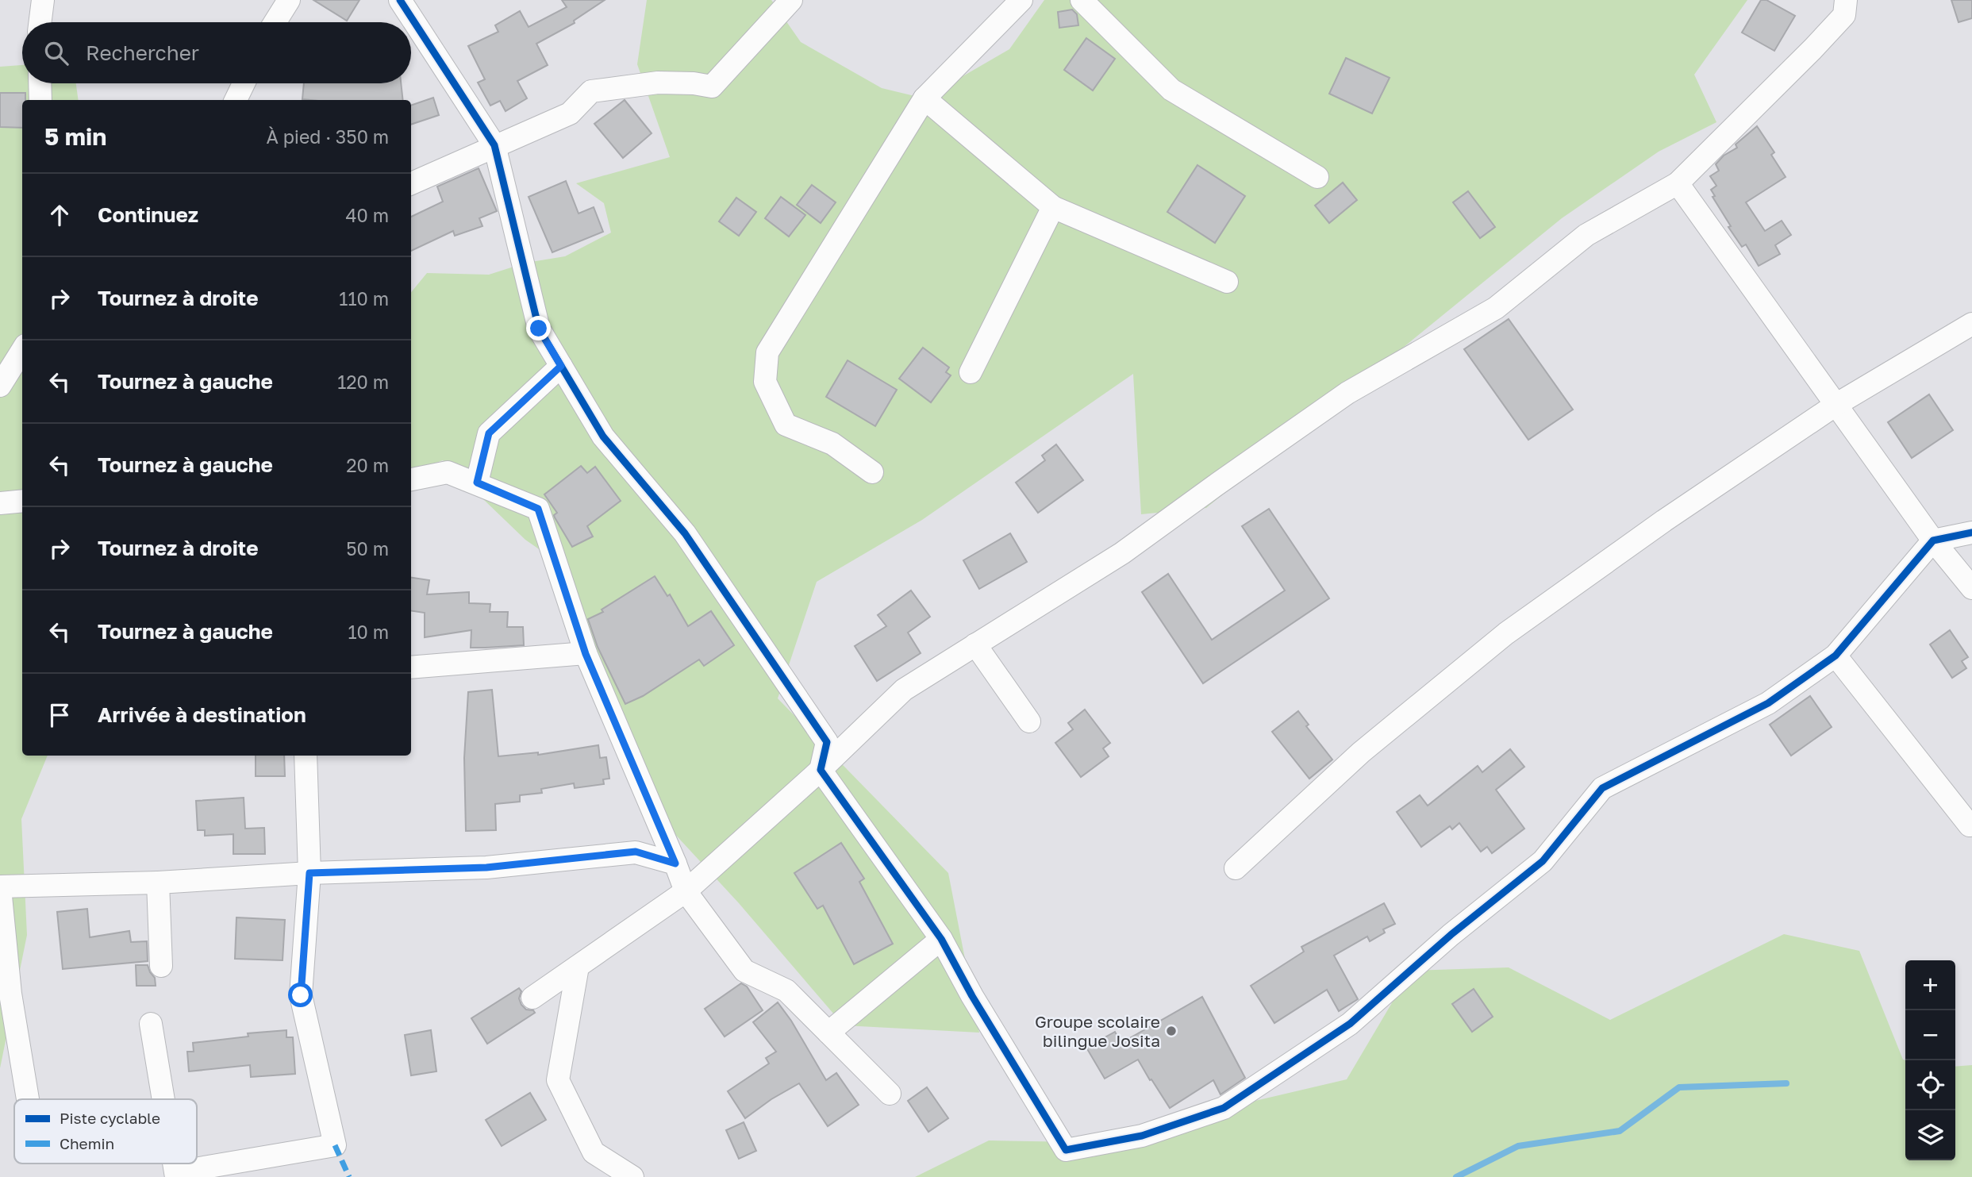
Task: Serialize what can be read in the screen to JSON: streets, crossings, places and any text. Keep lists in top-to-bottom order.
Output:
{
  "places": ["Groupe scolaire bilingue Josita"],
  "legend": ["Piste cyclable", "Chemin"],
  "page": {
    "search": "Rechercher",
    "heading": ["5 min", "À pied · 350 m"],
    "list": [
      ["Continuez", "40 m"],
      ["Tournez à droite", "110 m"],
      ["Tournez à gauche", "120 m"],
      ["Tournez à gauche", "20 m"],
      ["Tournez à droite", "50 m"],
      ["Tournez à gauche", "10 m"],
      "Arrivée à destination"
    ],
    "map_buttons": ["+", "−"]
  }
}
